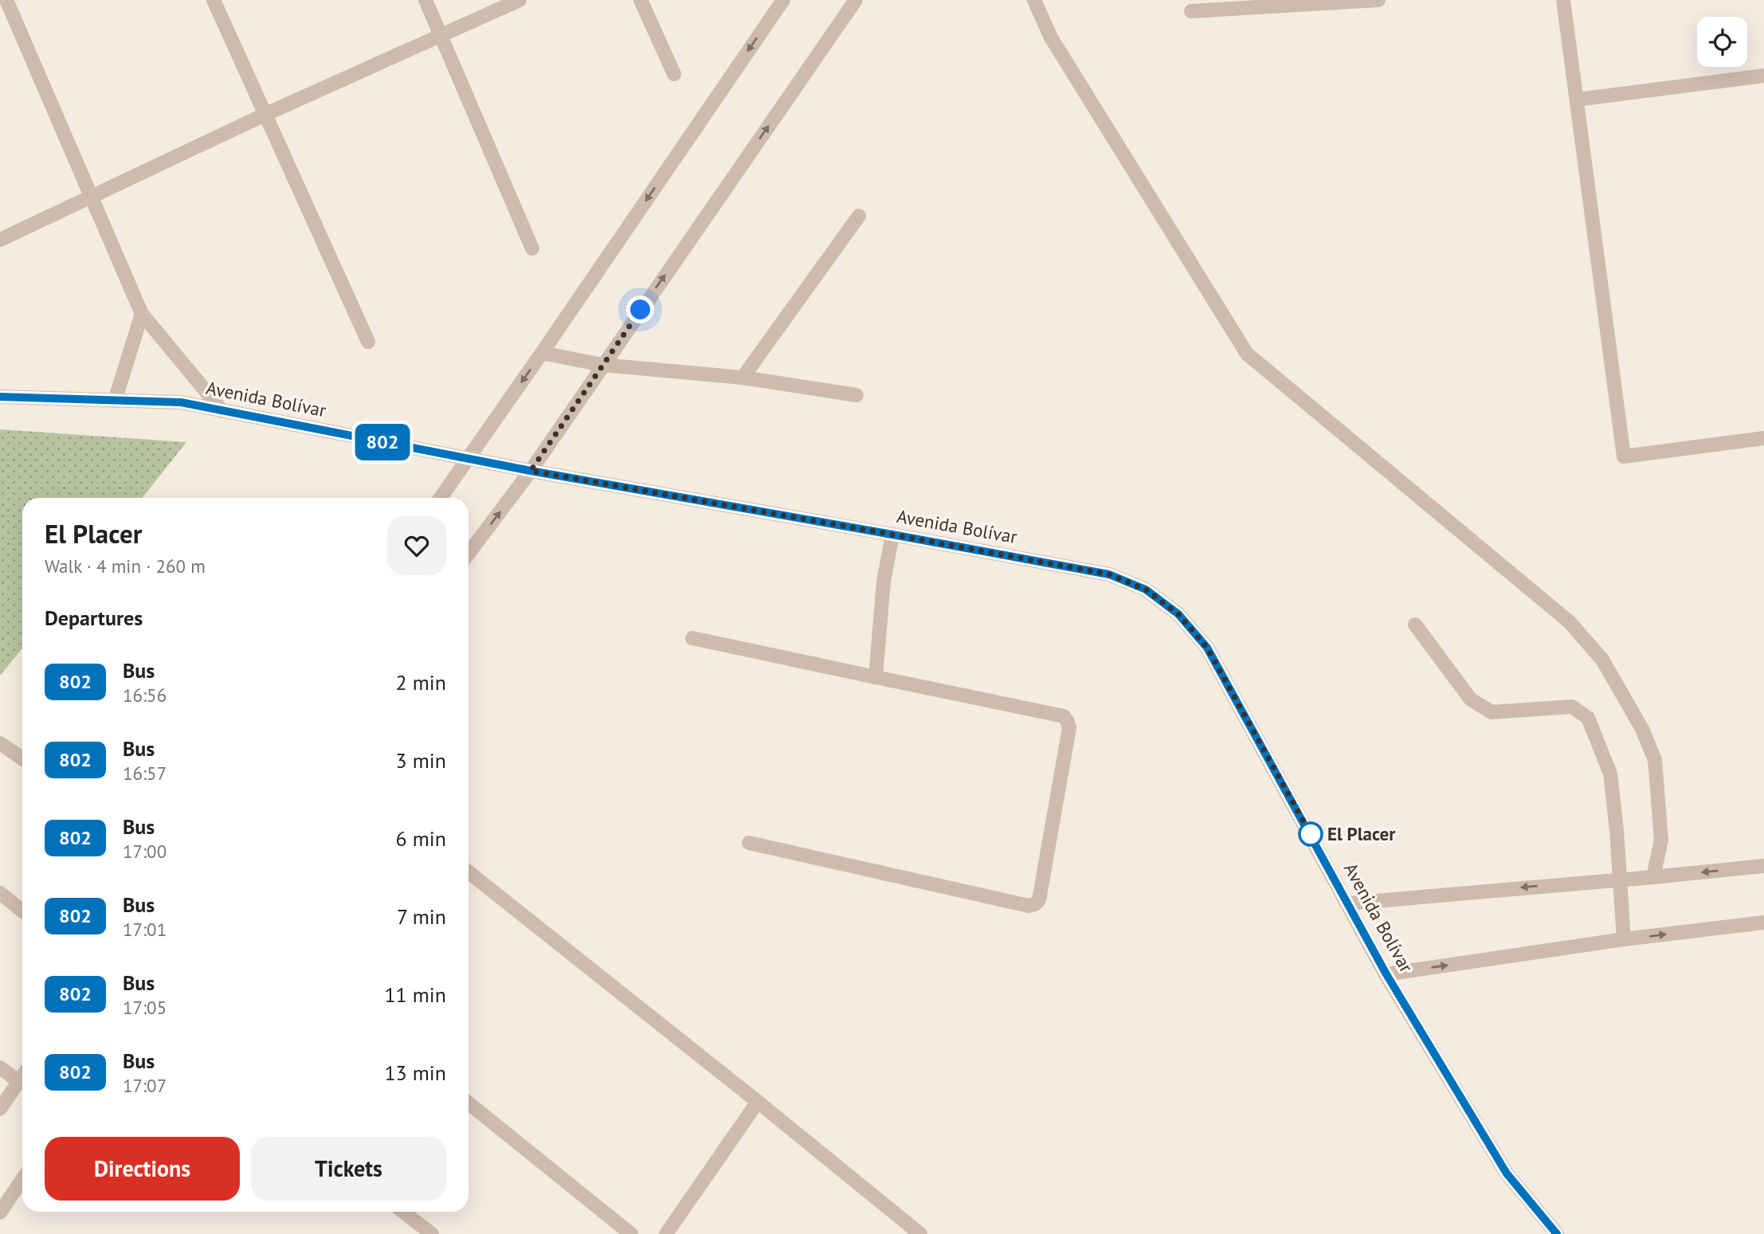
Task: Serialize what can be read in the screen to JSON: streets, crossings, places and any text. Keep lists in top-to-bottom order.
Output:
{
  "streets": {
    "street": ["Avenida Bolívar"]
  },
  "places": ["El Placer"],
  "lines": ["bus line 802"],
  "page": {
    "on_map": "802",
    "heading": [
      ["El Placer", "Walk · 4 min · 260 m"],
      "Departures"
    ],
    "list": [
      {
        "mark": "802",
        "name": "Bus",
        "note": "16:56",
        "value": "2 min"
      },
      {
        "mark": "802",
        "name": "Bus",
        "note": "16:57",
        "value": "3 min"
      },
      {
        "mark": "802",
        "name": "Bus",
        "note": "17:00",
        "value": "6 min"
      },
      {
        "mark": "802",
        "name": "Bus",
        "note": "17:01",
        "value": "7 min"
      },
      {
        "mark": "802",
        "name": "Bus",
        "note": "17:05",
        "value": "11 min"
      },
      {
        "mark": "802",
        "name": "Bus",
        "note": "17:07",
        "value": "13 min"
      }
    ],
    "buttons": ["Directions", "Tickets"]
  }
}
